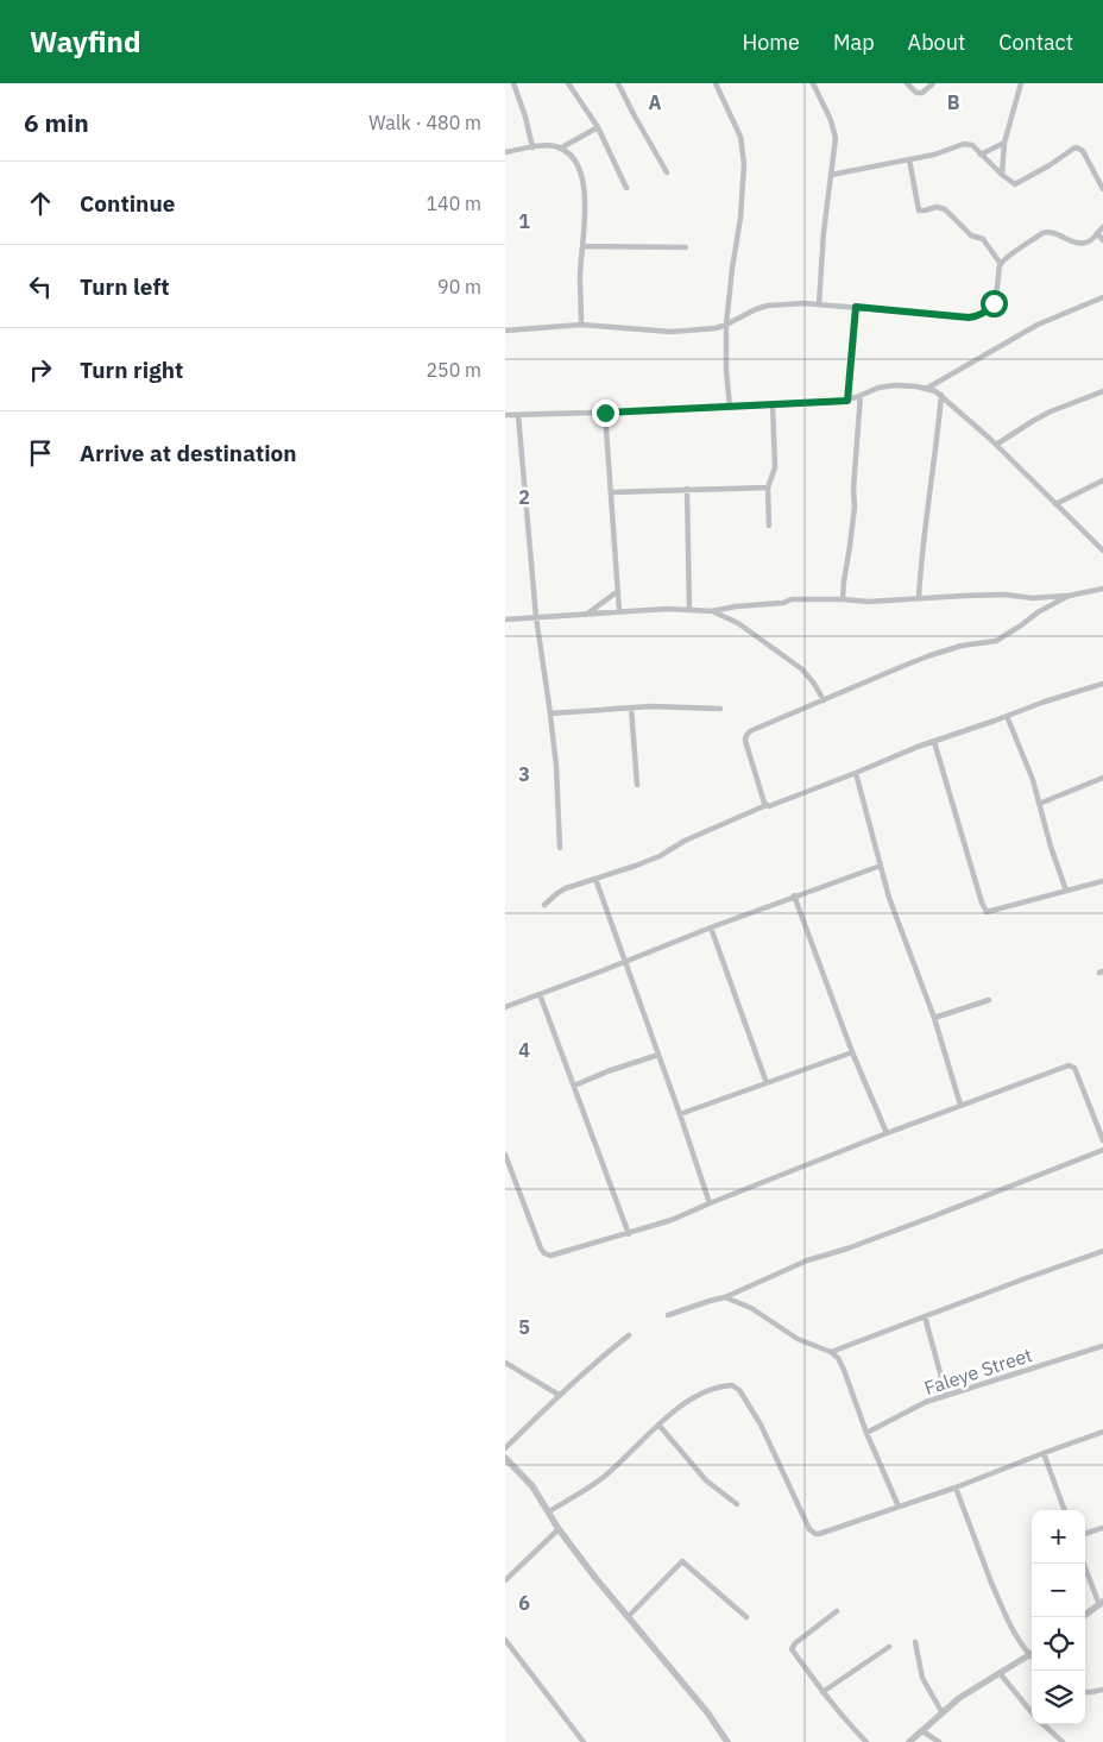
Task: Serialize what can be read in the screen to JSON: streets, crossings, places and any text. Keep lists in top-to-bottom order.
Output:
{
  "streets": {
    "street": ["Faleye Street"]
  },
  "page": {
    "header": "Wayfind",
    "nav": [
      "Home",
      "Map",
      "About",
      "Contact"
    ],
    "heading": ["6 min", "Walk · 480 m"],
    "list": [
      ["Continue", "140 m"],
      ["Turn left", "90 m"],
      ["Turn right", "250 m"],
      "Arrive at destination"
    ],
    "map_buttons": ["+", "−"]
  },
  "grid": {
    "columns": ["A", "B"],
    "rows": [
      "1",
      "2",
      "3",
      "4",
      "5",
      "6"
    ]
  }
}
